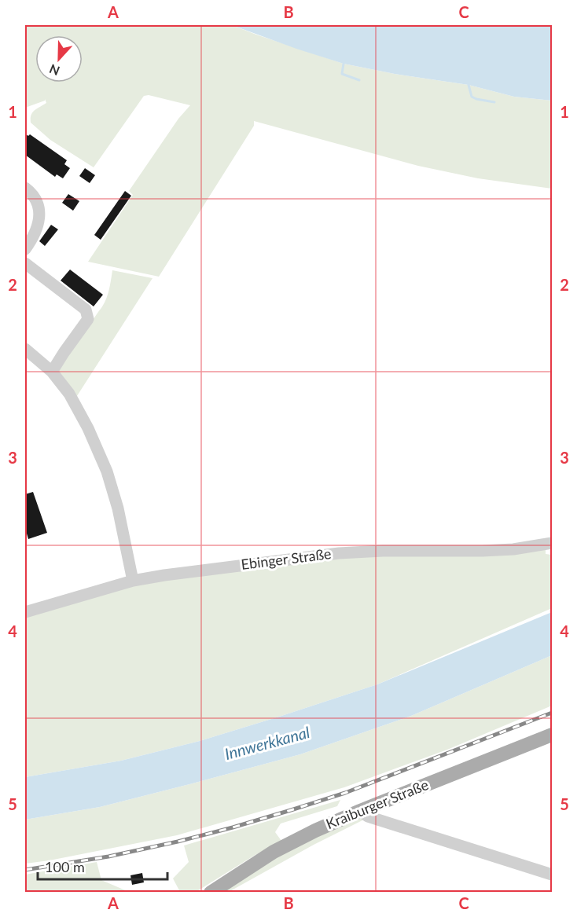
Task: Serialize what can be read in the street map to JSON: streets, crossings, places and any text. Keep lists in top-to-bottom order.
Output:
{
  "streets": {
    "main road": ["Kraiburger Straße"],
    "street": ["Ebinger Straße"]
  },
  "water": ["Innwerkkanal"],
  "scale_bar": "100 m",
  "north": "bottom",
  "grid": {
    "columns": ["A", "B", "C"],
    "rows": [
      "1",
      "2",
      "3",
      "4",
      "5"
    ]
  }
}
